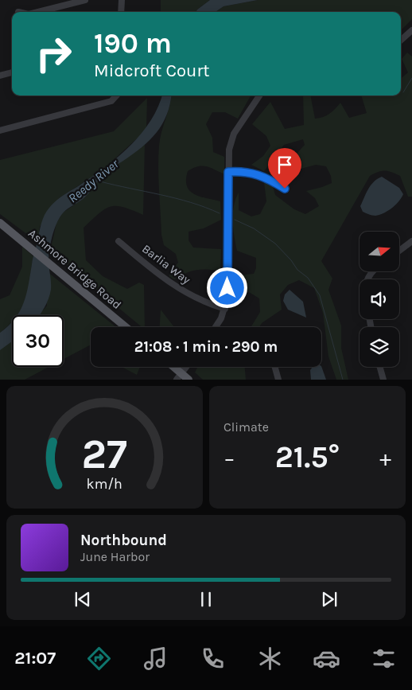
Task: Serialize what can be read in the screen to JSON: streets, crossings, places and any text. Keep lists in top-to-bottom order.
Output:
{
  "streets": {
    "main road": ["Ashmore Bridge Road"],
    "street": ["Barlia Way"]
  },
  "water": ["Reedy River"],
  "north": "right",
  "page": {
    "turn": ["190 m", "Midcroft Court"],
    "limit": "30",
    "trip": "21:08 · 1 min · 290 m",
    "tile": "Climate",
    "heat": ["−", "21.5°", "+"],
    "song": ["Northbound", "June Harbor"],
    "tabs": "21:07",
    "gauge": ["27", "km/h"]
  }
}
